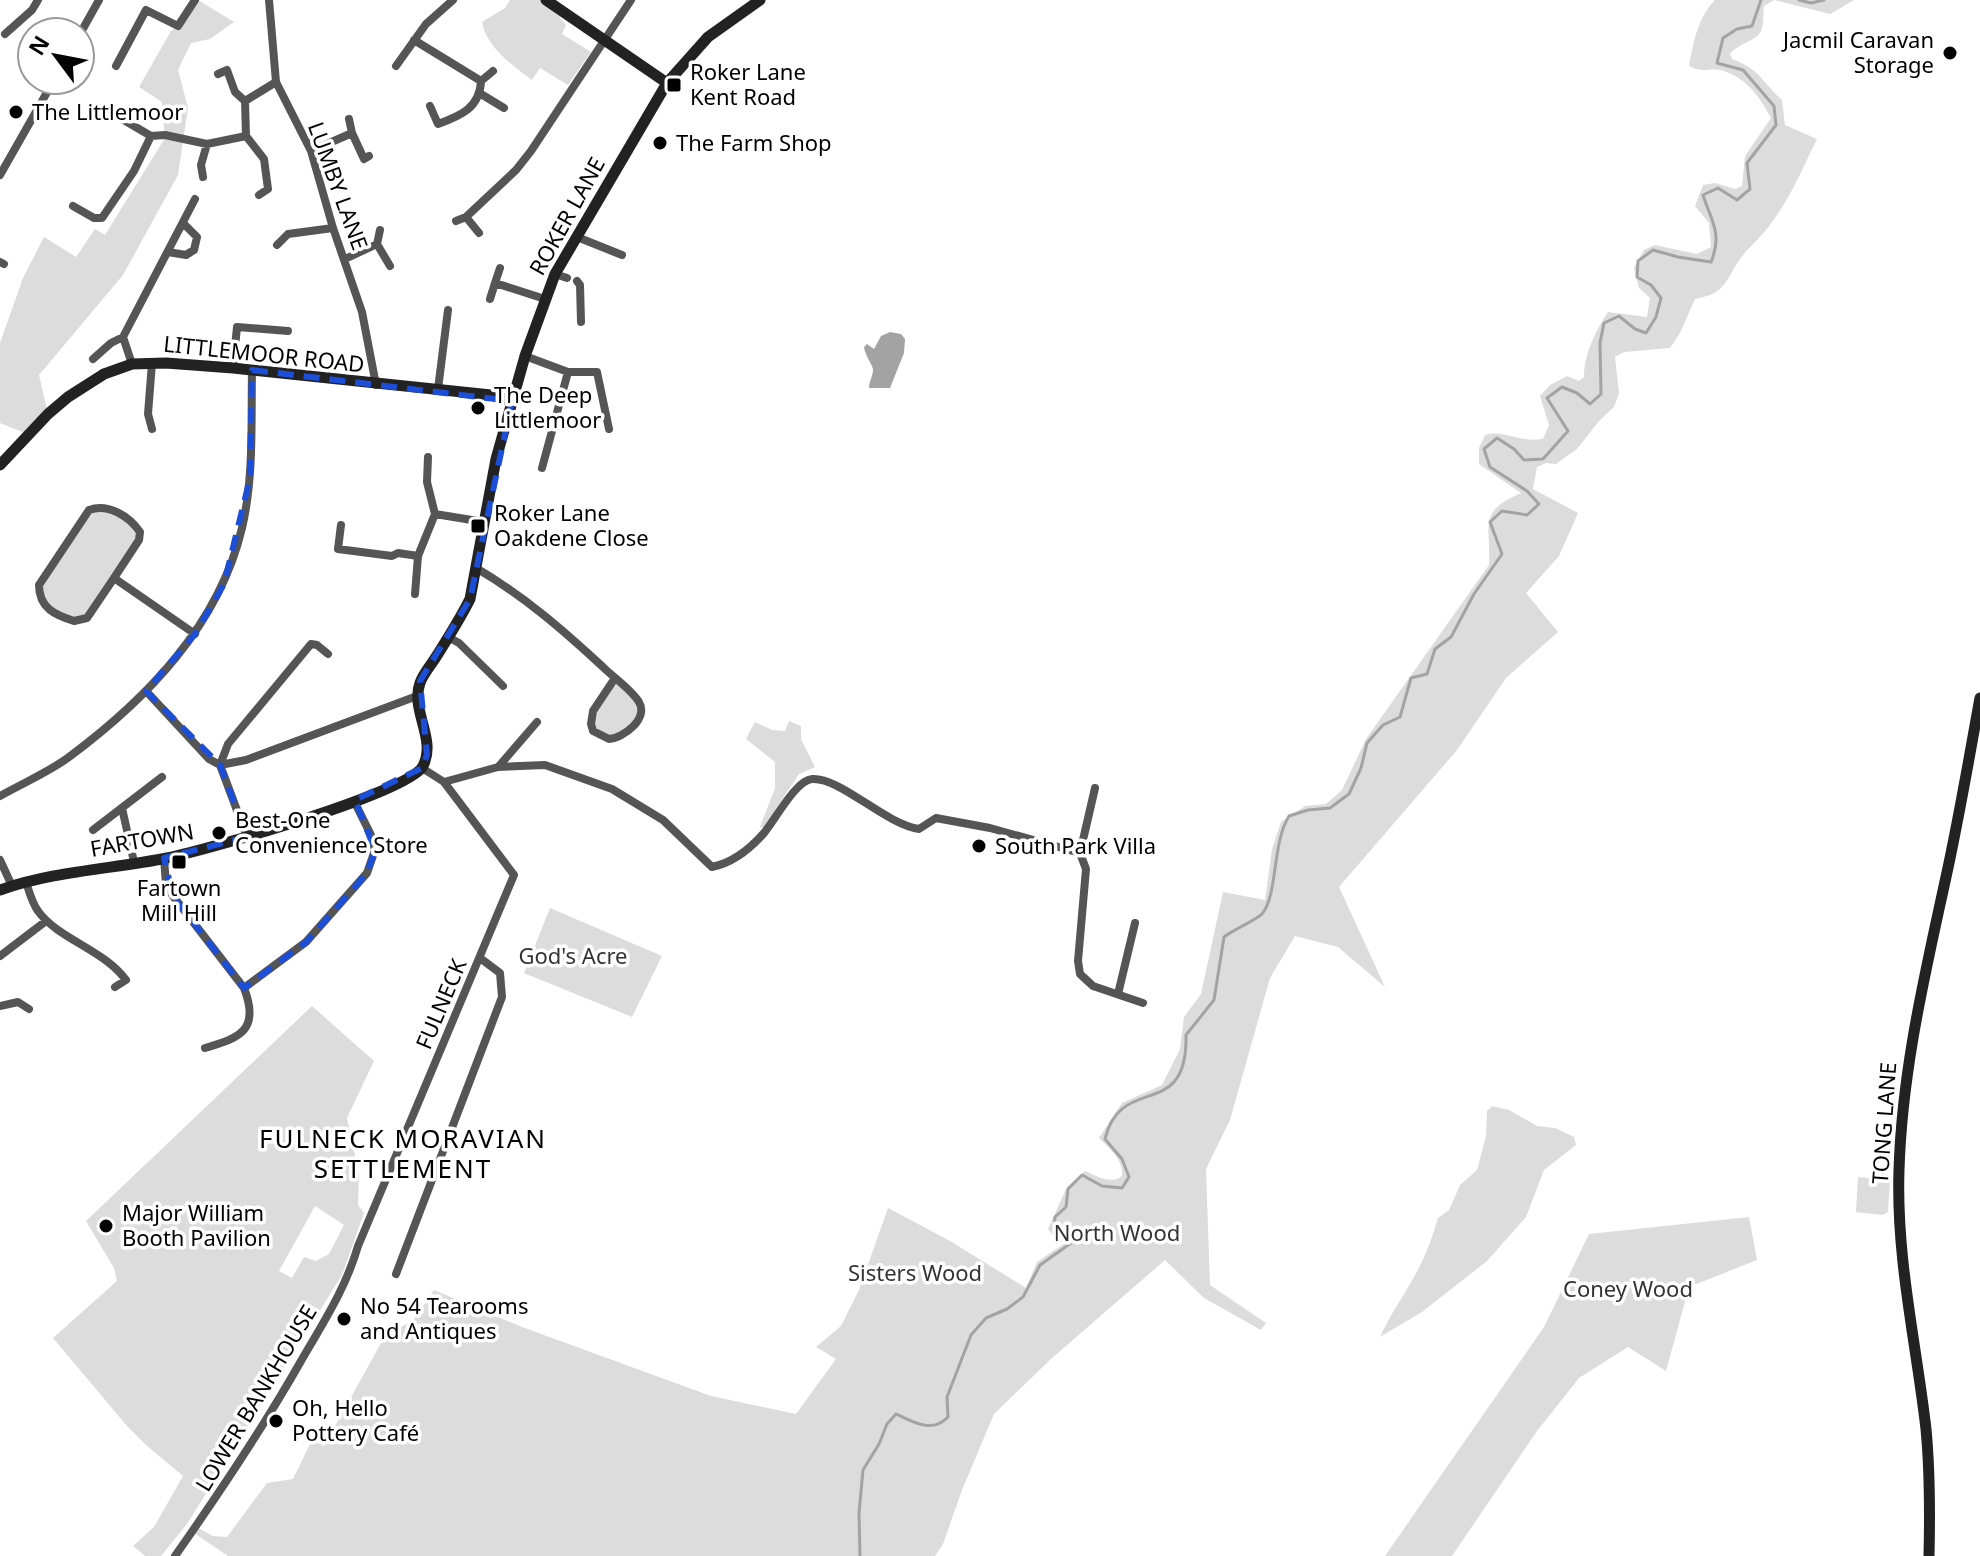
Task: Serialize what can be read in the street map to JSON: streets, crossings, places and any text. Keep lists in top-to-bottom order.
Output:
{
  "streets": {
    "street": [
      "LUMBY LANE",
      "ROKER LANE",
      "LITTLEMOOR ROAD",
      "FARTOWN",
      "FULNECK",
      "TONG LANE",
      "LOWER BANKHOUSE"
    ]
  },
  "crossings": [
    ["LUMBY LANE", "LITTLEMOOR ROAD"],
    ["ROKER LANE", "LITTLEMOOR ROAD"],
    ["FARTOWN", "FULNECK"],
    ["FULNECK", "LOWER BANKHOUSE"]
  ],
  "districts": ["FULNECK MORAVIAN SETTLEMENT"],
  "parks": [
    "God's Acre",
    "North Wood",
    "Sisters Wood",
    "Coney Wood"
  ],
  "places": {
    "other": [
      "Jacmil Caravan Storage",
      "The Littlemoor",
      "The Farm Shop",
      "The Deep Littlemoor",
      "Best-One Convenience Store",
      "South Park Villa",
      "Major William Booth Pavilion",
      "No 54 Tearooms and Antiques",
      "Oh, Hello Pottery Café"
    ],
    "transit": ["Roker Lane Kent Road", "Roker Lane Oakdene Close", "Fartown Mill Hill"]
  },
  "north": "top left"
}
